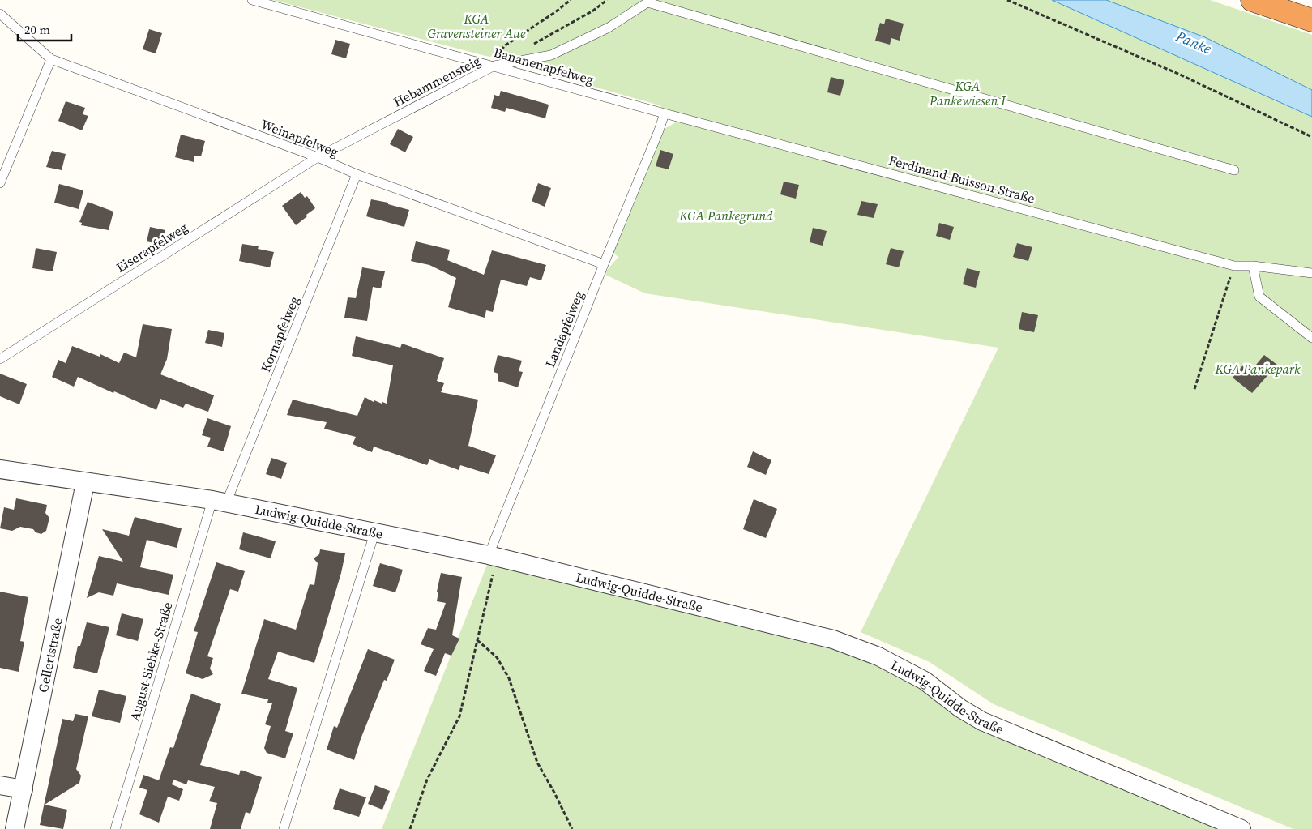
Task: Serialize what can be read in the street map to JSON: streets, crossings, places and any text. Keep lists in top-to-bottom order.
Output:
{
  "streets": {
    "street": ["Ludwig-Quidde-Straße", "Gellertstraße"],
    "lane": [
      "Bananenapfelweg",
      "Hebammensteig",
      "Weinapfelweg",
      "Ferdinand-Buisson-Straße",
      "Eiserapfelweg",
      "Landapfelweg",
      "Kornapfelweg",
      "August-Siebke-Straße"
    ]
  },
  "crossings": [
    ["Bananenapfelweg", "Hebammensteig"],
    ["Bananenapfelweg", "Ferdinand-Buisson-Straße"],
    ["Bananenapfelweg", "Landapfelweg"],
    ["Hebammensteig", "Weinapfelweg"],
    ["Hebammensteig", "Eiserapfelweg"],
    ["Weinapfelweg", "Eiserapfelweg"],
    ["Weinapfelweg", "Landapfelweg"],
    ["Weinapfelweg", "Kornapfelweg"],
    ["Ferdinand-Buisson-Straße", "Landapfelweg"],
    ["Landapfelweg", "Ludwig-Quidde-Straße"],
    ["Kornapfelweg", "Ludwig-Quidde-Straße"],
    ["Kornapfelweg", "August-Siebke-Straße"],
    ["Ludwig-Quidde-Straße", "Gellertstraße"],
    ["Ludwig-Quidde-Straße", "August-Siebke-Straße"]
  ],
  "water": ["Panke"],
  "parks": [
    "KGA Gravensteiner Aue",
    "KGA Pankewiesen I",
    "KGA Pankegrund",
    "KGA Pankepark"
  ],
  "scale_bar": "20 m"
}
